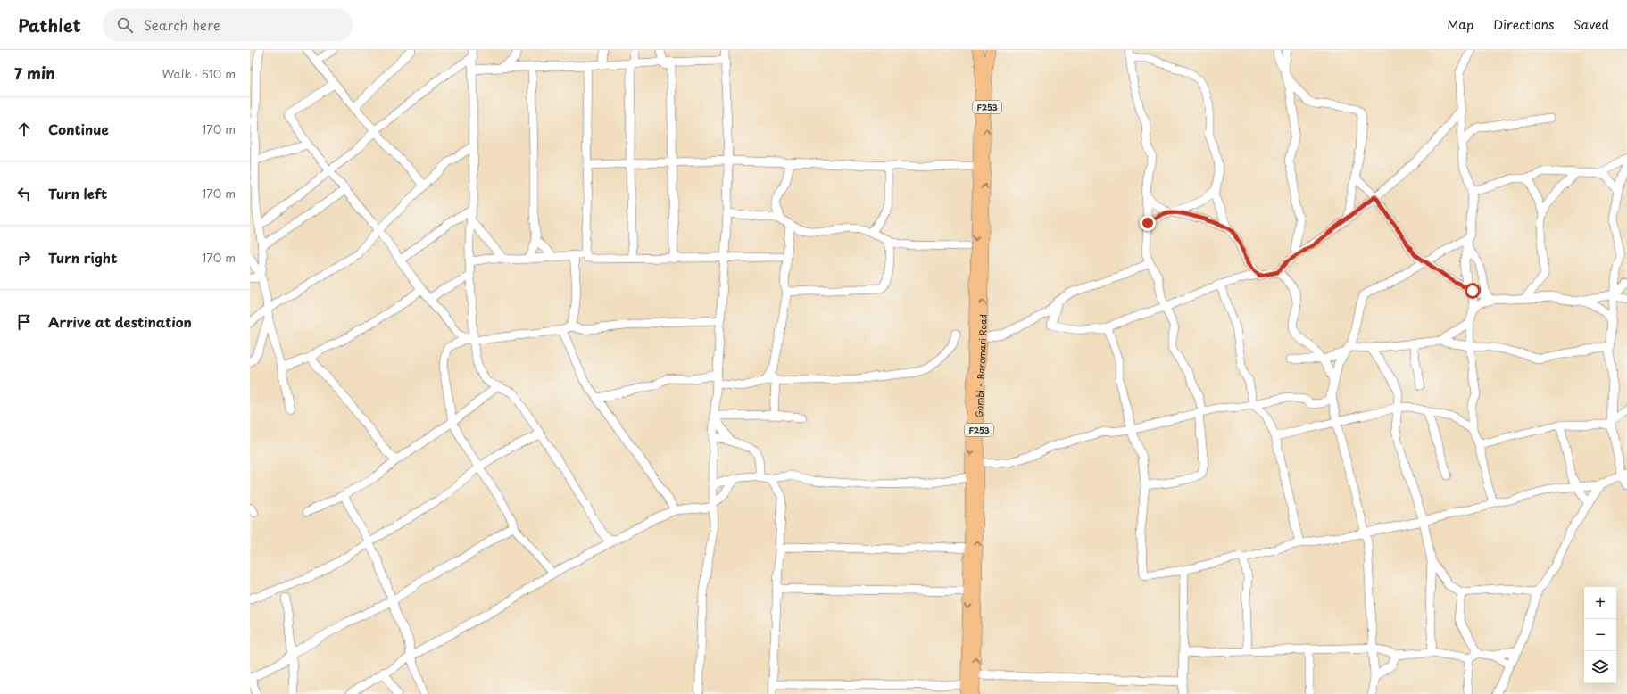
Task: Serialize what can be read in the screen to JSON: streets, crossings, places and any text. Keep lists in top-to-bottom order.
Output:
{
  "streets": {
    "main road": ["F253", "Gombi - Baromari Road"]
  },
  "crossings": [
    ["F253", "Gombi - Baromari Road"]
  ],
  "page": {
    "header": "Pathlet",
    "search": "Search here",
    "nav": ["Map", "Directions", "Saved"],
    "heading": ["7 min", "Walk · 510 m"],
    "list": [
      ["Continue", "170 m"],
      ["Turn left", "170 m"],
      ["Turn right", "170 m"],
      "Arrive at destination"
    ],
    "map_buttons": ["+", "−"]
  }
}
